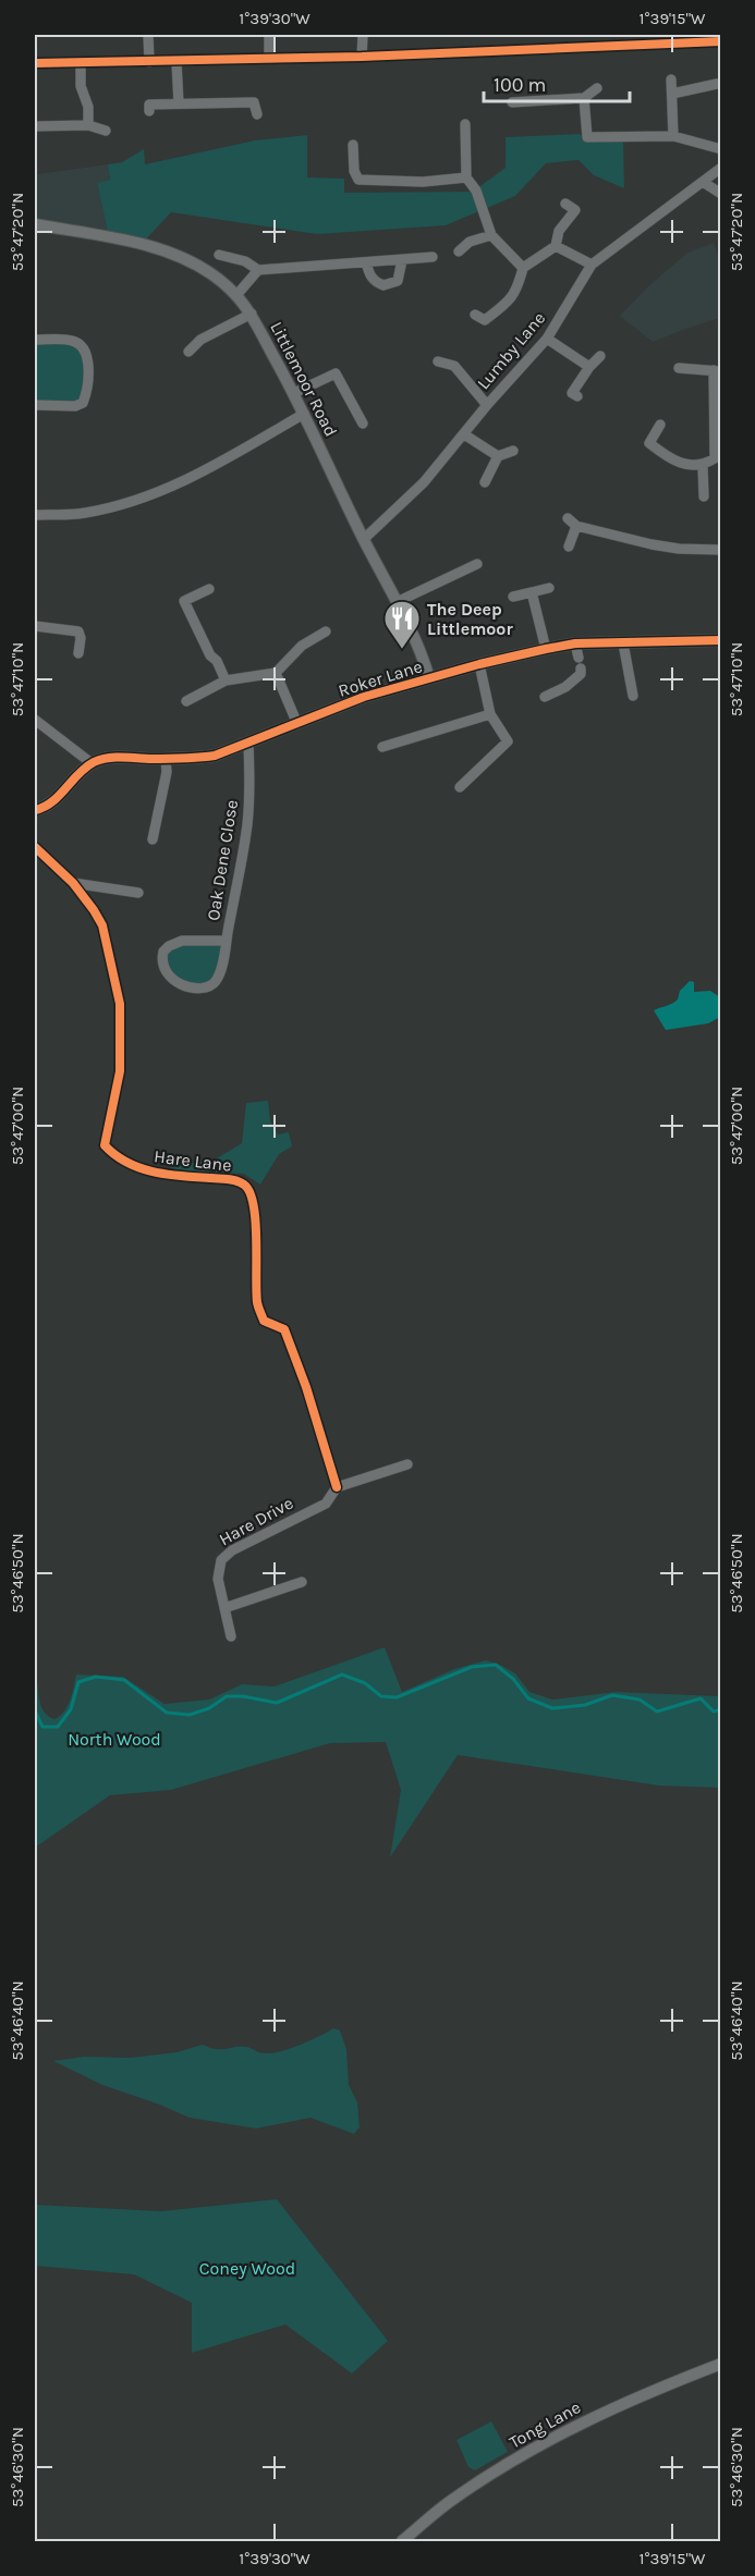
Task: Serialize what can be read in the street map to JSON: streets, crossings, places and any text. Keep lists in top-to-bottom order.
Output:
{
  "streets": {
    "street": [
      "Lumby Lane",
      "Littlemoor Road",
      "Roker Lane",
      "Oak Dene Close",
      "Hare Lane",
      "Hare Drive",
      "Tong Lane"
    ]
  },
  "crossings": [
    ["Lumby Lane", "Littlemoor Road"],
    ["Littlemoor Road", "Roker Lane"],
    ["Roker Lane", "Oak Dene Close"],
    ["Hare Lane", "Hare Drive"]
  ],
  "parks": ["North Wood", "Coney Wood"],
  "places": {
    "restaurant": ["The Deep Littlemoor"]
  },
  "scale_bar": "100 m",
  "coordinates": [
    "1°39'30\"W",
    "1°39'15\"W",
    "53°47'20\"N",
    "53°47'10\"N",
    "53°47'00\"N",
    "53°46'50\"N",
    "53°46'40\"N",
    "53°46'30\"N"
  ]
}
